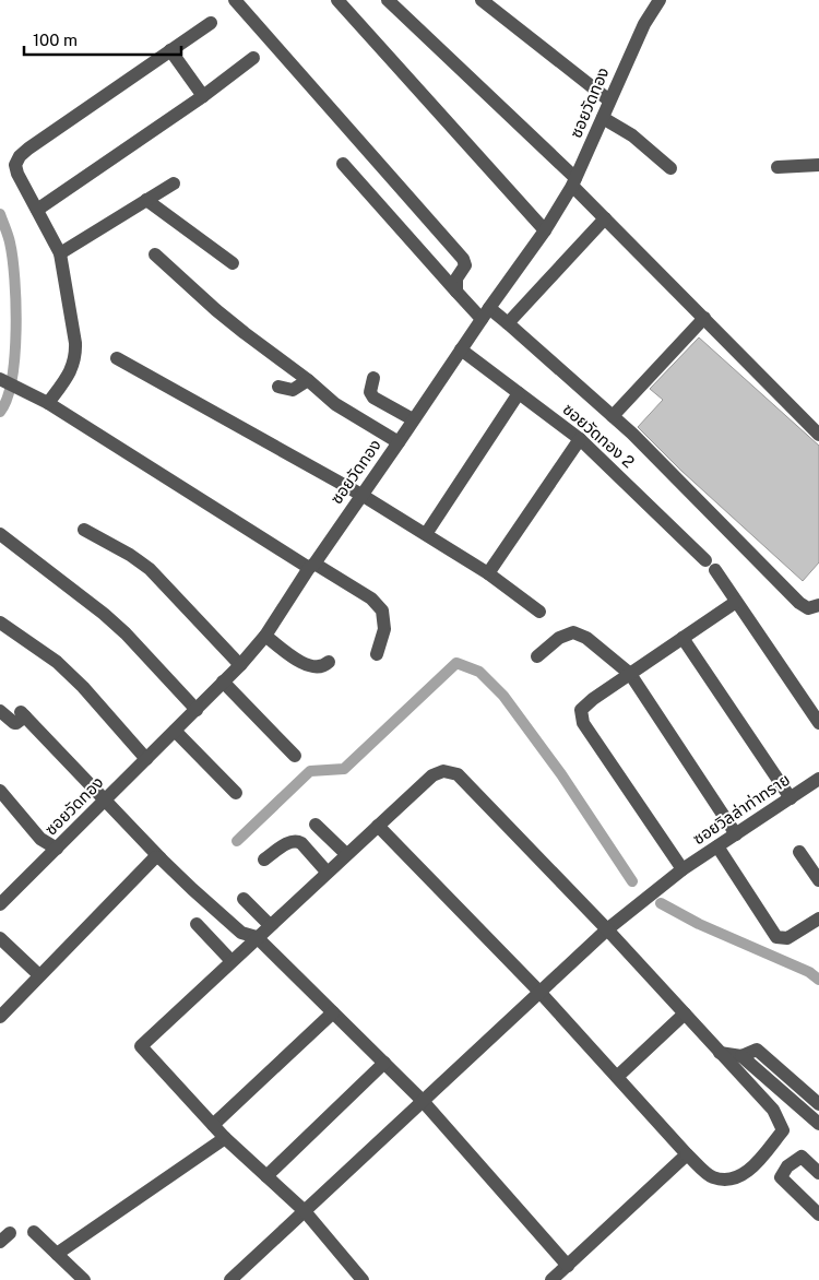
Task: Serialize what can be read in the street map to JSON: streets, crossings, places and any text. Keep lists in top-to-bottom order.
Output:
{
  "streets": {
    "street": ["ซอยวัดทอง", "ซอยวัดทอง 2", "ซอยวิลล่าท่าทราย"]
  },
  "crossings": [
    ["ซอยวัดทอง", "ซอยวัดทอง 2"]
  ],
  "scale_bar": "100 m"
}
